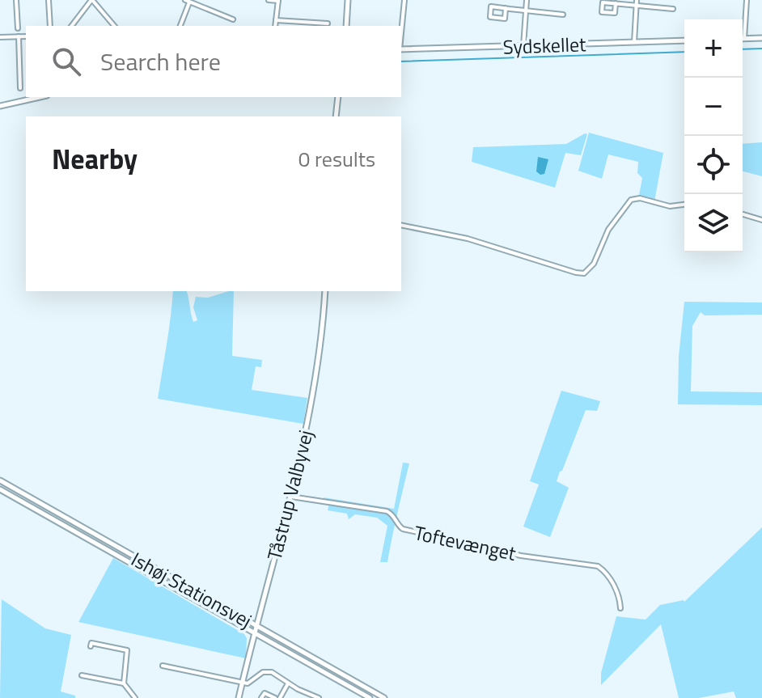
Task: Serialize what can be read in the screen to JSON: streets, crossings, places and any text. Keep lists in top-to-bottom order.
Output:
{
  "streets": {
    "main road": ["Sydskellet", "Tåstrup Valbyvej", "Ishøj Stationsvej"],
    "street": ["Toftevænget"]
  },
  "crossings": [
    ["Tåstrup Valbyvej", "Toftevænget"],
    ["Tåstrup Valbyvej", "Ishøj Stationsvej"]
  ],
  "page": {
    "map_buttons": ["+", "−"],
    "search": "Search here",
    "heading": ["Nearby", "0 results"]
  }
}
